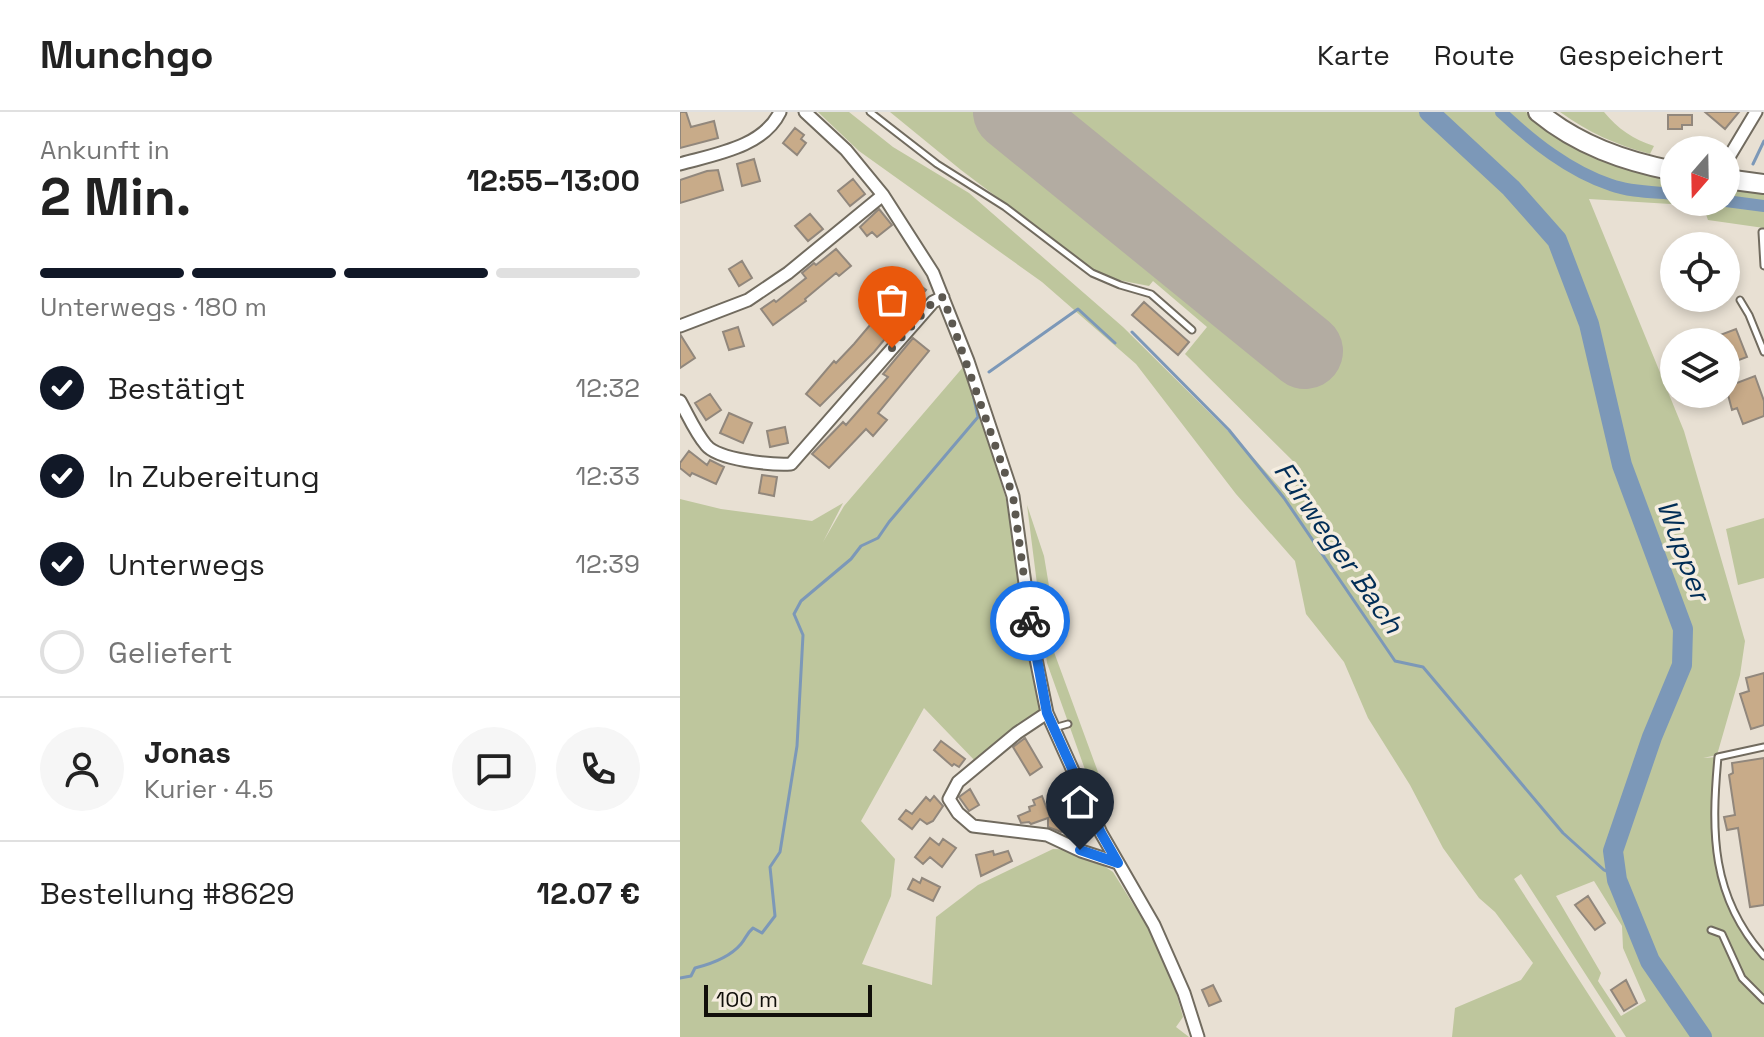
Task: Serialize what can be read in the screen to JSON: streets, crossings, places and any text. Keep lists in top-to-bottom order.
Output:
{
  "water": ["Fürweger Bach", "Wupper"],
  "scale_bar": "100 m",
  "north": "bottom",
  "page": {
    "header": "Munchgo",
    "nav": ["Karte", "Route", "Gespeichert"],
    "heading": ["2 Min.", "Ankunft in", "12:55–13:00"],
    "panel": [
      "Jonas",
      "Kurier · 4.5",
      "Bestellung #8629",
      "12.07 €"
    ],
    "bar": "Unterwegs · 180 m",
    "list": [
      ["Bestätigt", "12:32"],
      ["In Zubereitung", "12:33"],
      ["Unterwegs", "12:39"],
      "Geliefert"
    ],
    "scale": "100 m"
  }
}
